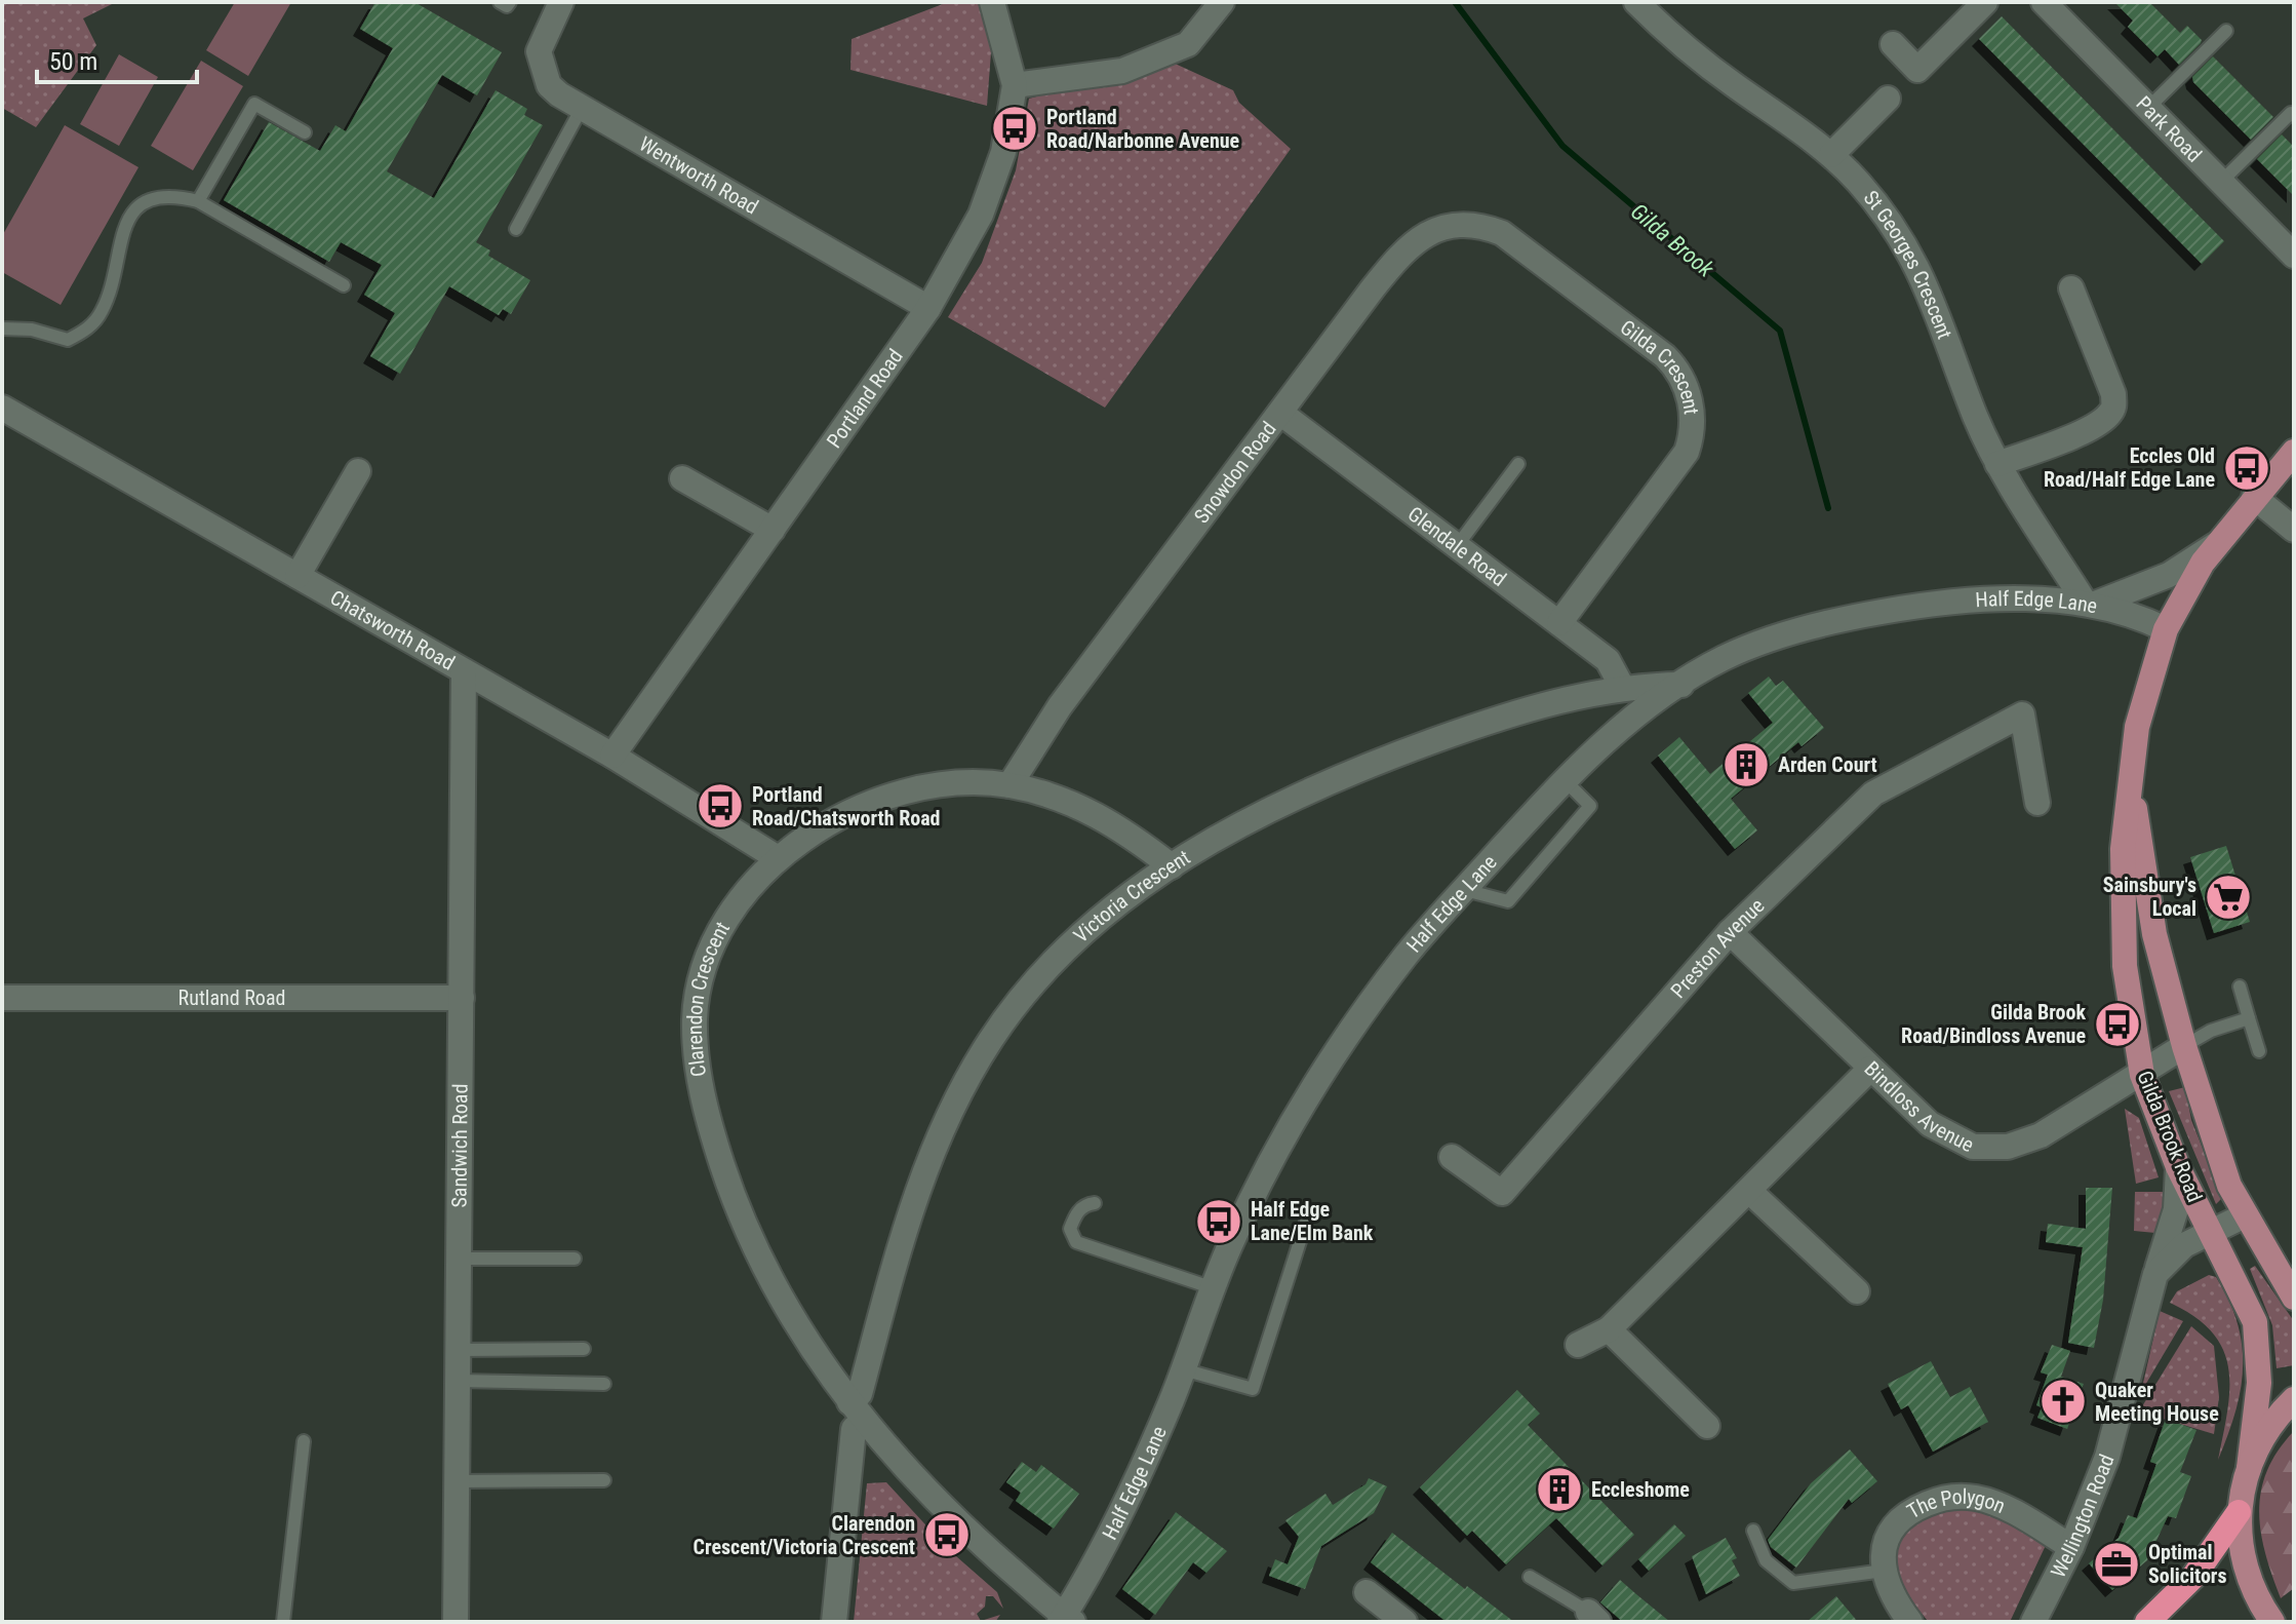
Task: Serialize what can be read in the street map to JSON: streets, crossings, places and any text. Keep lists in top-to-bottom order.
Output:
{
  "streets": {
    "main road": ["Gilda Brook Road"],
    "street": [
      "Park Road",
      "Wentworth Road",
      "St Georges Crescent",
      "Gilda Crescent",
      "Portland Road",
      "Snowdon Road",
      "Glendale Road",
      "Half Edge Lane",
      "Chatsworth Road",
      "Victoria Crescent",
      "Preston Avenue",
      "Rutland Road",
      "Clarendon Crescent",
      "Bindloss Avenue",
      "Sandwich Road",
      "The Polygon",
      "Wellington Road"
    ]
  },
  "crossings": [
    ["Wentworth Road", "Portland Road"],
    ["St Georges Crescent", "Half Edge Lane"],
    ["Gilda Crescent", "Snowdon Road"],
    ["Gilda Crescent", "Glendale Road"],
    ["Portland Road", "Chatsworth Road"],
    ["Snowdon Road", "Glendale Road"],
    ["Snowdon Road", "Clarendon Crescent"],
    ["Glendale Road", "Victoria Crescent"],
    ["Half Edge Lane", "Victoria Crescent"],
    ["Half Edge Lane", "Clarendon Crescent"],
    ["Chatsworth Road", "Clarendon Crescent"],
    ["Chatsworth Road", "Sandwich Road"],
    ["Victoria Crescent", "Clarendon Crescent"],
    ["Preston Avenue", "Bindloss Avenue"],
    ["Rutland Road", "Sandwich Road"],
    ["Bindloss Avenue", "Gilda Brook Road"],
    ["Gilda Brook Road", "Wellington Road"],
    ["The Polygon", "Wellington Road"]
  ],
  "water": ["Gilda Brook"],
  "places": {
    "bus stop": [
      "Portland Road/Narbonne Avenue",
      "Eccles Old Road/Half Edge Lane",
      "Portland Road/Chatsworth Road",
      "Gilda Brook Road/Bindloss Avenue",
      "Half Edge Lane/Elm Bank",
      "Clarendon Crescent/Victoria Crescent"
    ],
    "building": ["Arden Court", "Eccleshome"],
    "supermarket": ["Sainsbury's Local"],
    "church": ["Quaker Meeting House"],
    "office": ["Optimal Solicitors"]
  },
  "scale_bar": "50 m"
}
